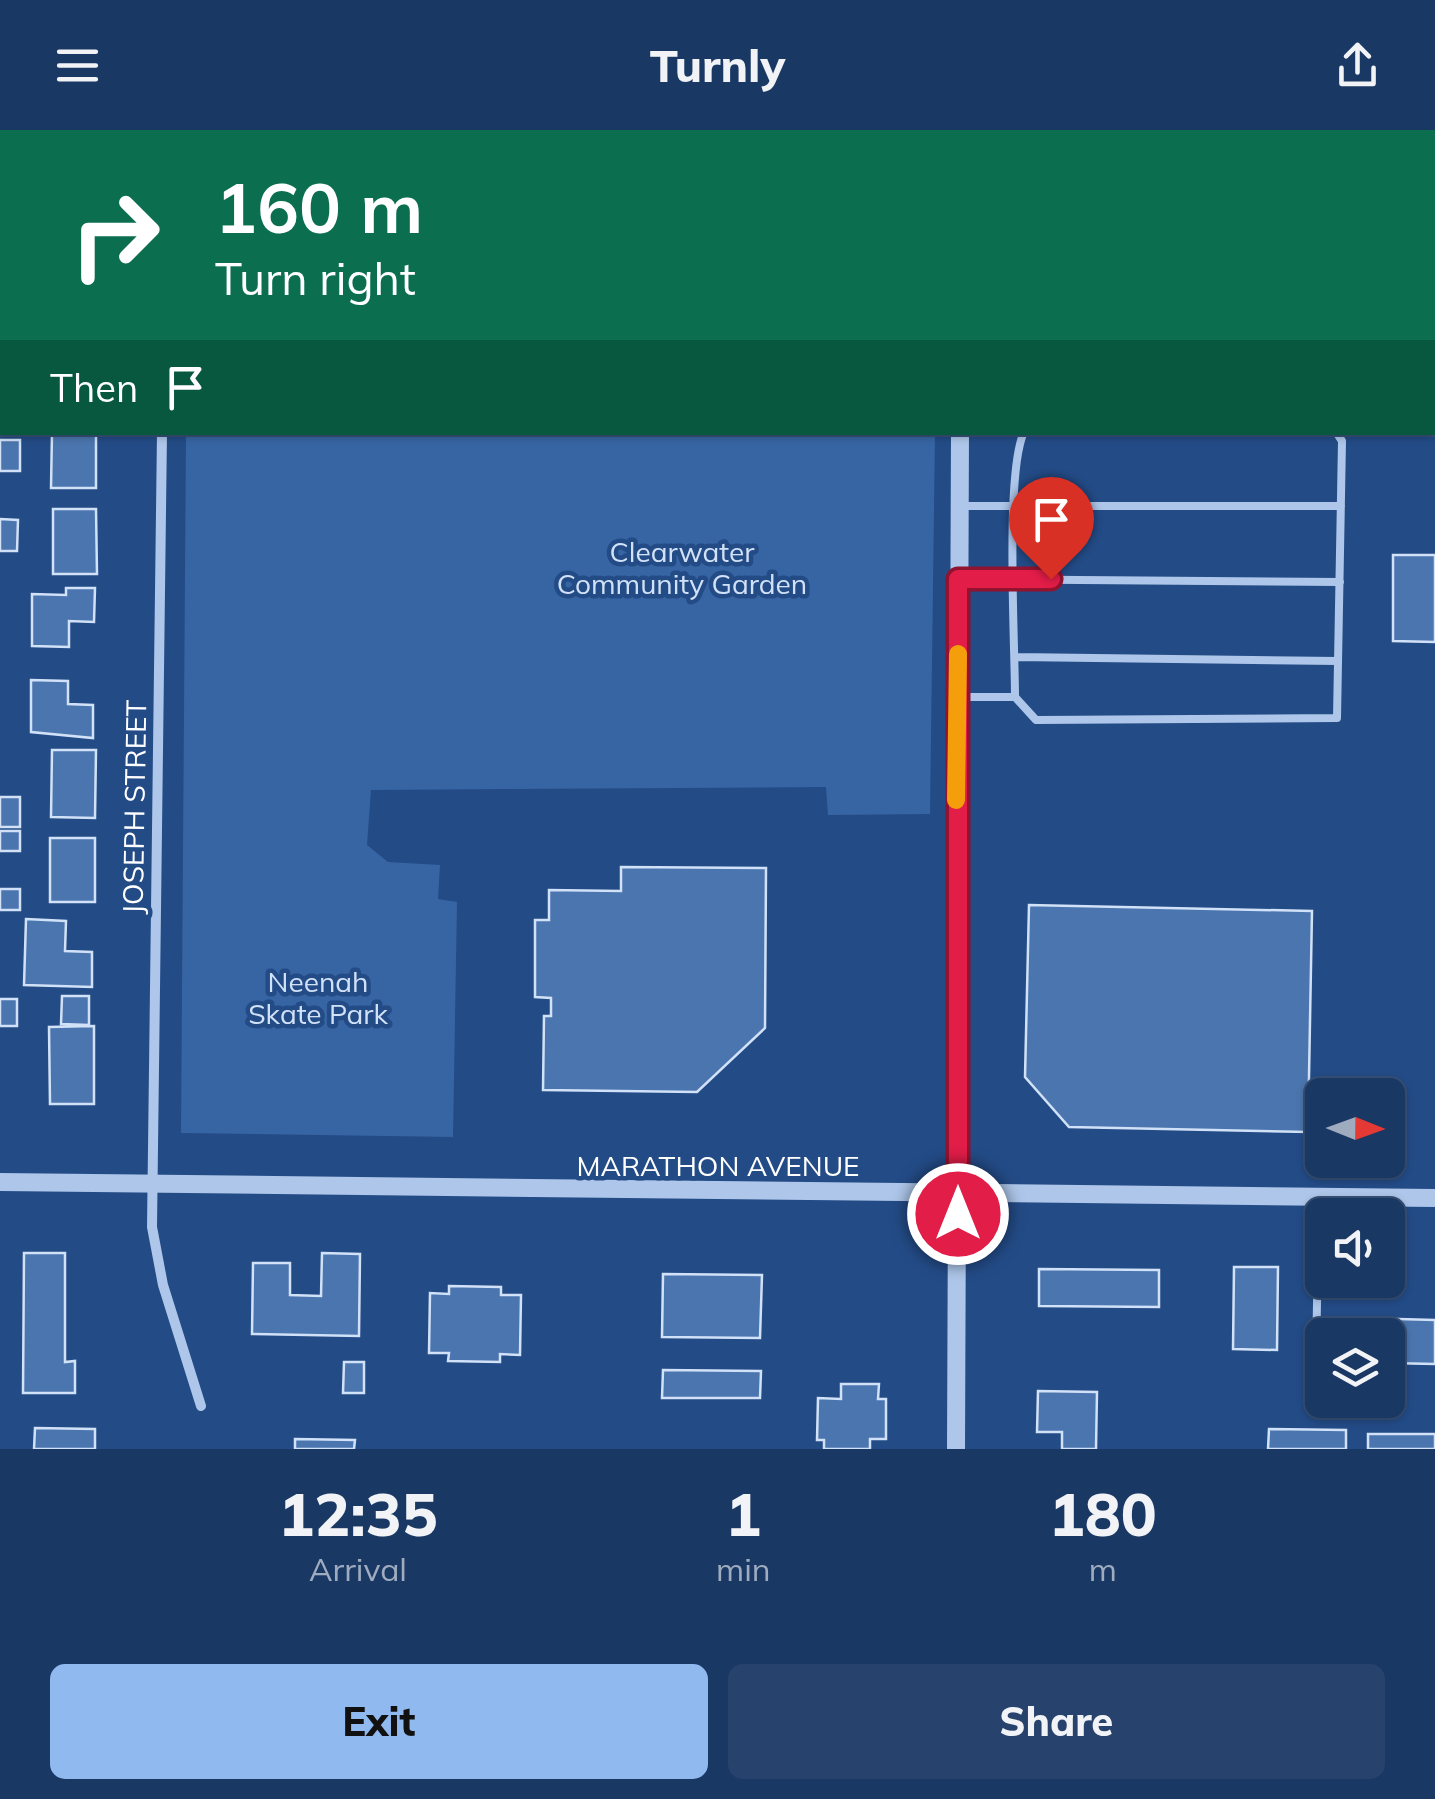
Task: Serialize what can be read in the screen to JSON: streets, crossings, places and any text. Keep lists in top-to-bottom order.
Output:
{
  "streets": {
    "street": ["JOSEPH STREET", "MARATHON AVENUE"]
  },
  "crossings": [
    ["JOSEPH STREET", "MARATHON AVENUE"]
  ],
  "parks": ["Clearwater Community Garden", "Neenah Skate Park"],
  "north": "right",
  "page": {
    "header": "Turnly",
    "turn": ["160 m", "Turn right"],
    "then": "Then",
    "eta": [
      "12:35",
      "Arrival",
      "1",
      "min",
      "180",
      "m"
    ],
    "buttons": ["Exit", "Share"]
  }
}
